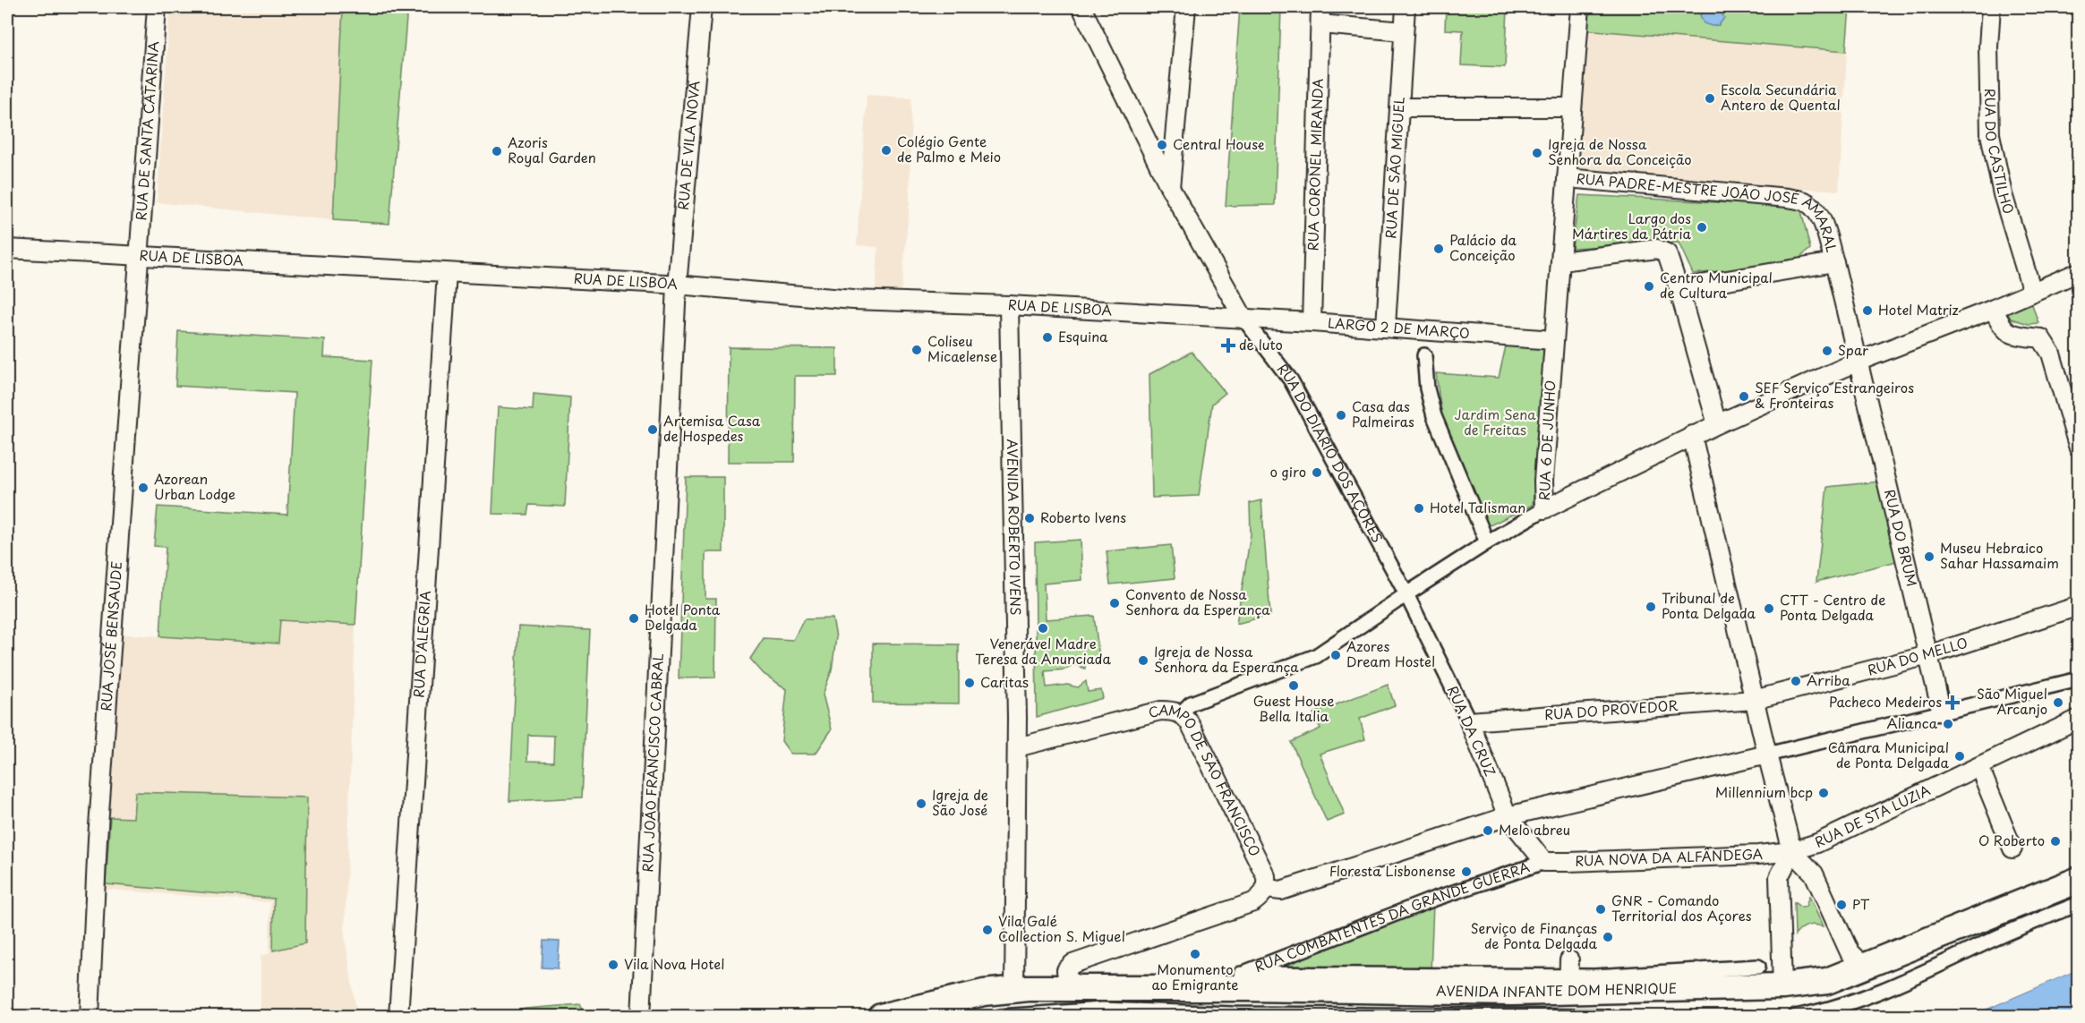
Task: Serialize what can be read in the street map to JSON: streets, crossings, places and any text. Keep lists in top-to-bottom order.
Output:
{
  "streets": {
    "main road": ["AVENIDA INFANTE DOM HENRIQUE"],
    "street": [
      "RUA DE SANTA CATARINA",
      "RUA DE VILA NOVA",
      "RUA DO CASTILHO",
      "RUA CORONEL MIRANDA",
      "RUA DE SÃO MIGUEL",
      "RUA PADRE-MESTRE JOÃO JOSÉ AMARAL",
      "RUA DE LISBOA",
      "LARGO 2 DE MARÇO",
      "RUA 6 DE JUNHO",
      "RUA DO DIÁRIO DOS AÇORES",
      "AVENIDA ROBERTO IVENS",
      "RUA DO BRUM",
      "RUA JOSÉ BENSAÚDE",
      "RUA D'ALEGRIA",
      "RUA DO MELLO",
      "RUA DO PROVEDOR",
      "RUA DA CRUZ",
      "RUA JOÃO FRANCISCO CABRAL",
      "CAMPO DE SÃO FRANCISCO",
      "RUA DE STA LUZIA",
      "RUA NOVA DA ALFÂNDEGA",
      "RUA COMBATENTES DA GRANDE GUERRA"
    ]
  },
  "crossings": [
    ["RUA DE SANTA CATARINA", "RUA DE LISBOA"],
    ["RUA DE SANTA CATARINA", "RUA JOSÉ BENSAÚDE"],
    ["RUA DE VILA NOVA", "RUA DE LISBOA"],
    ["RUA DE VILA NOVA", "RUA JOÃO FRANCISCO CABRAL"],
    ["RUA CORONEL MIRANDA", "LARGO 2 DE MARÇO"],
    ["RUA DE SÃO MIGUEL", "LARGO 2 DE MARÇO"],
    ["RUA PADRE-MESTRE JOÃO JOSÉ AMARAL", "RUA 6 DE JUNHO"],
    ["RUA PADRE-MESTRE JOÃO JOSÉ AMARAL", "RUA DO BRUM"],
    ["RUA DE LISBOA", "LARGO 2 DE MARÇO"],
    ["RUA DE LISBOA", "RUA DO DIÁRIO DOS AÇORES"],
    ["RUA DE LISBOA", "AVENIDA ROBERTO IVENS"],
    ["RUA DE LISBOA", "RUA JOSÉ BENSAÚDE"],
    ["RUA DE LISBOA", "RUA D'ALEGRIA"],
    ["RUA DE LISBOA", "RUA JOÃO FRANCISCO CABRAL"],
    ["LARGO 2 DE MARÇO", "RUA 6 DE JUNHO"],
    ["LARGO 2 DE MARÇO", "RUA DO DIÁRIO DOS AÇORES"],
    ["RUA DO DIÁRIO DOS AÇORES", "RUA DA CRUZ"],
    ["AVENIDA ROBERTO IVENS", "CAMPO DE SÃO FRANCISCO"],
    ["RUA DO BRUM", "RUA DO MELLO"],
    ["RUA DO MELLO", "RUA DO PROVEDOR"],
    ["RUA DO PROVEDOR", "RUA DA CRUZ"],
    ["RUA DA CRUZ", "RUA NOVA DA ALFÂNDEGA"],
    ["RUA DA CRUZ", "RUA COMBATENTES DA GRANDE GUERRA"],
    ["RUA DE STA LUZIA", "RUA NOVA DA ALFÂNDEGA"],
    ["RUA NOVA DA ALFÂNDEGA", "RUA COMBATENTES DA GRANDE GUERRA"],
    ["RUA COMBATENTES DA GRANDE GUERRA", "AVENIDA INFANTE DOM HENRIQUE"]
  ],
  "parks": ["Jardim Sena de Freitas"],
  "places": {
    "other": [
      "Escola Secundária Antero de Quental",
      "Central House",
      "Colégio Gente de Palmo e Meio",
      "Azoris Royal Garden",
      "Igreja de Nossa Senhora da Conceição",
      "Largo dos Mártires da Pátria",
      "Palácio da Conceição",
      "Centro Municipal de Cultura",
      "Hotel Matriz",
      "Esquina",
      "Coliseu Micaelense",
      "Spar",
      "SEF Serviço Estrangeiros & Fronteiras",
      "Casa das Palmeiras",
      "Artemisa Casa de Hospedes",
      "o giro",
      "Azorean Urban Lodge",
      "Hotel Talisman",
      "Roberto Ivens",
      "Museu Hebraico Sahar Hassamaim",
      "Convento de Nossa Senhora da Esperança",
      "Tribunal de Ponta Delgada",
      "CTT - Centro de Ponta Delgada",
      "Hotel Ponta Delgada",
      "Venerável Madre Teresa da Anunciada",
      "Azores Dream Hostel",
      "Igreja de Nossa Senhora da Esperança",
      "Arriba",
      "Caritas",
      "Guest House Bella Italia",
      "São Miguel Arcanjo",
      "Alianca",
      "Câmara Municipal de Ponta Delgada",
      "Millennium bcp",
      "Igreja de São José",
      "Melo abreu",
      "O Roberto",
      "Floresta Lisbonense",
      "PT",
      "GNR - Comando Territorial dos Açores",
      "Vila Galé Collection S. Miguel",
      "Serviço de Finanças de Ponta Delgada",
      "Monumento ao Emigrante",
      "Vila Nova Hotel"
    ],
    "health": ["de luto", "Pacheco Medeiros"]
  }
}
